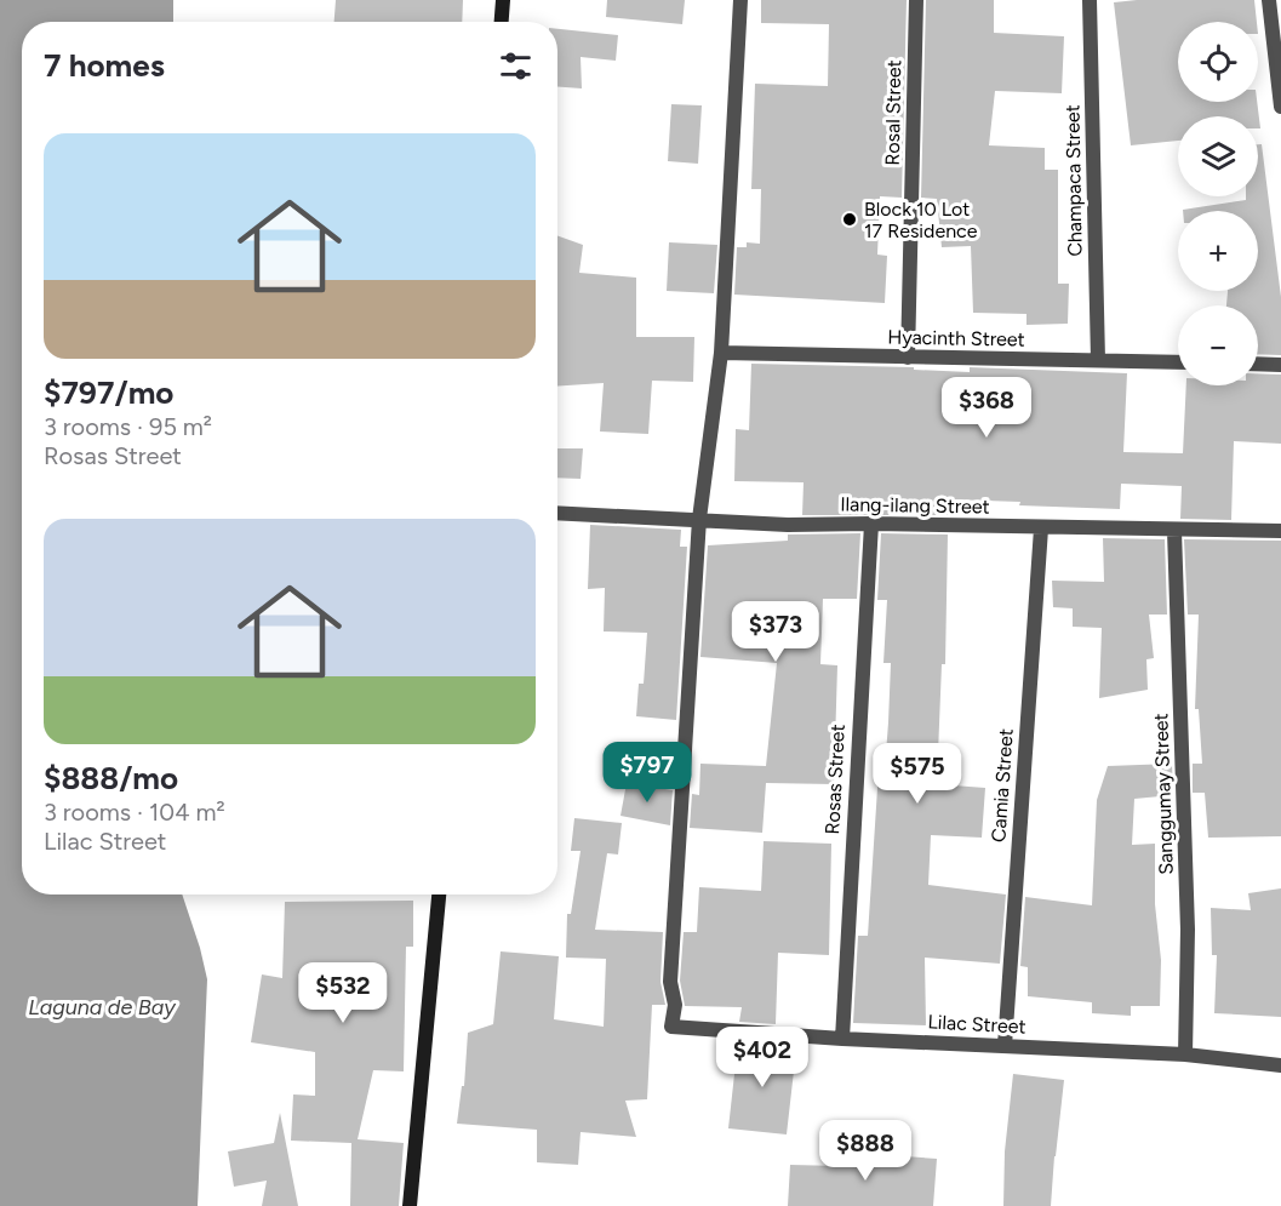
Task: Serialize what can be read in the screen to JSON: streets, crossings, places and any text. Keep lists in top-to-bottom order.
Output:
{
  "streets": {
    "street": [
      "Rosal Street",
      "Champaca Street",
      "Hyacinth Street",
      "Ilang-ilang Street",
      "Rosas Street",
      "Camia Street",
      "Sanggumay Street",
      "Lilac Street"
    ]
  },
  "crossings": [
    ["Rosal Street", "Hyacinth Street"],
    ["Champaca Street", "Hyacinth Street"],
    ["Ilang-ilang Street", "Rosas Street"],
    ["Ilang-ilang Street", "Camia Street"],
    ["Ilang-ilang Street", "Sanggumay Street"],
    ["Ilang-ilang Street", "Lilac Street"],
    ["Rosas Street", "Lilac Street"],
    ["Camia Street", "Lilac Street"],
    ["Sanggumay Street", "Lilac Street"]
  ],
  "water": ["Laguna de Bay"],
  "places": ["Block 10 Lot 17 Residence"],
  "page": {
    "map_buttons": ["+", "−"],
    "heading": "7 homes",
    "list": [
      {
        "name": "$797/mo",
        "note": "3 rooms · 95 m² · Rosas Street"
      },
      {
        "name": "$888/mo",
        "note": "3 rooms · 104 m² · Lilac Street"
      }
    ],
    "price": [
      "$368",
      "$373",
      "$797",
      "$575",
      "$532",
      "$402",
      "$888"
    ]
  }
}
